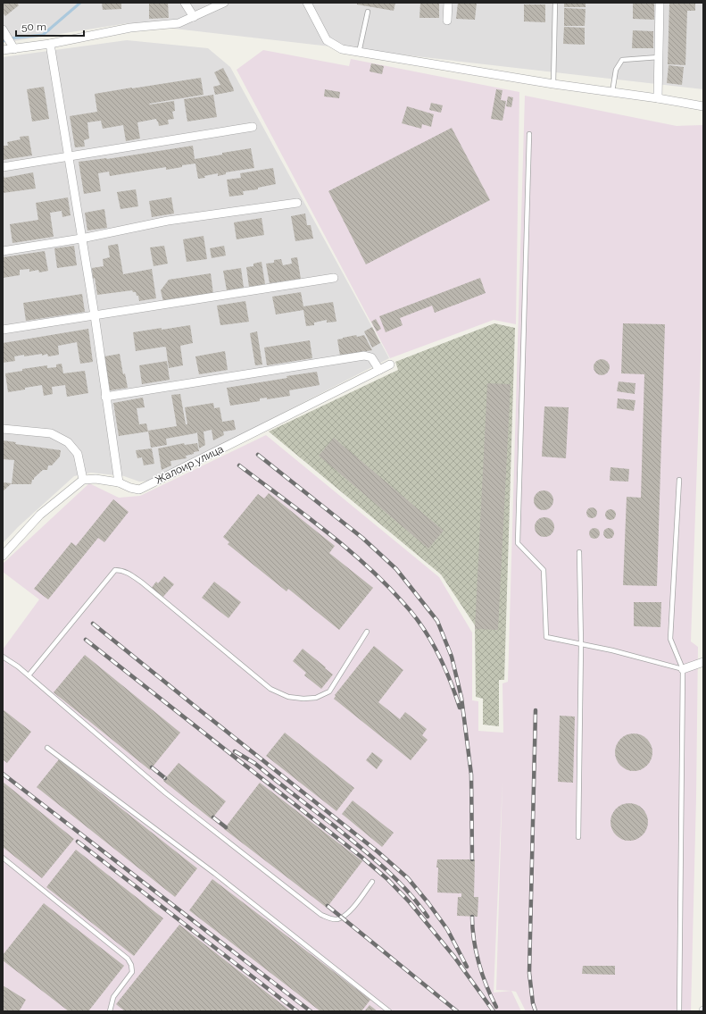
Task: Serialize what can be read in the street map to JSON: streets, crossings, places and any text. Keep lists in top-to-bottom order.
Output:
{
  "streets": {
    "street": ["Жалоир улица"]
  },
  "scale_bar": "50 m"
}
